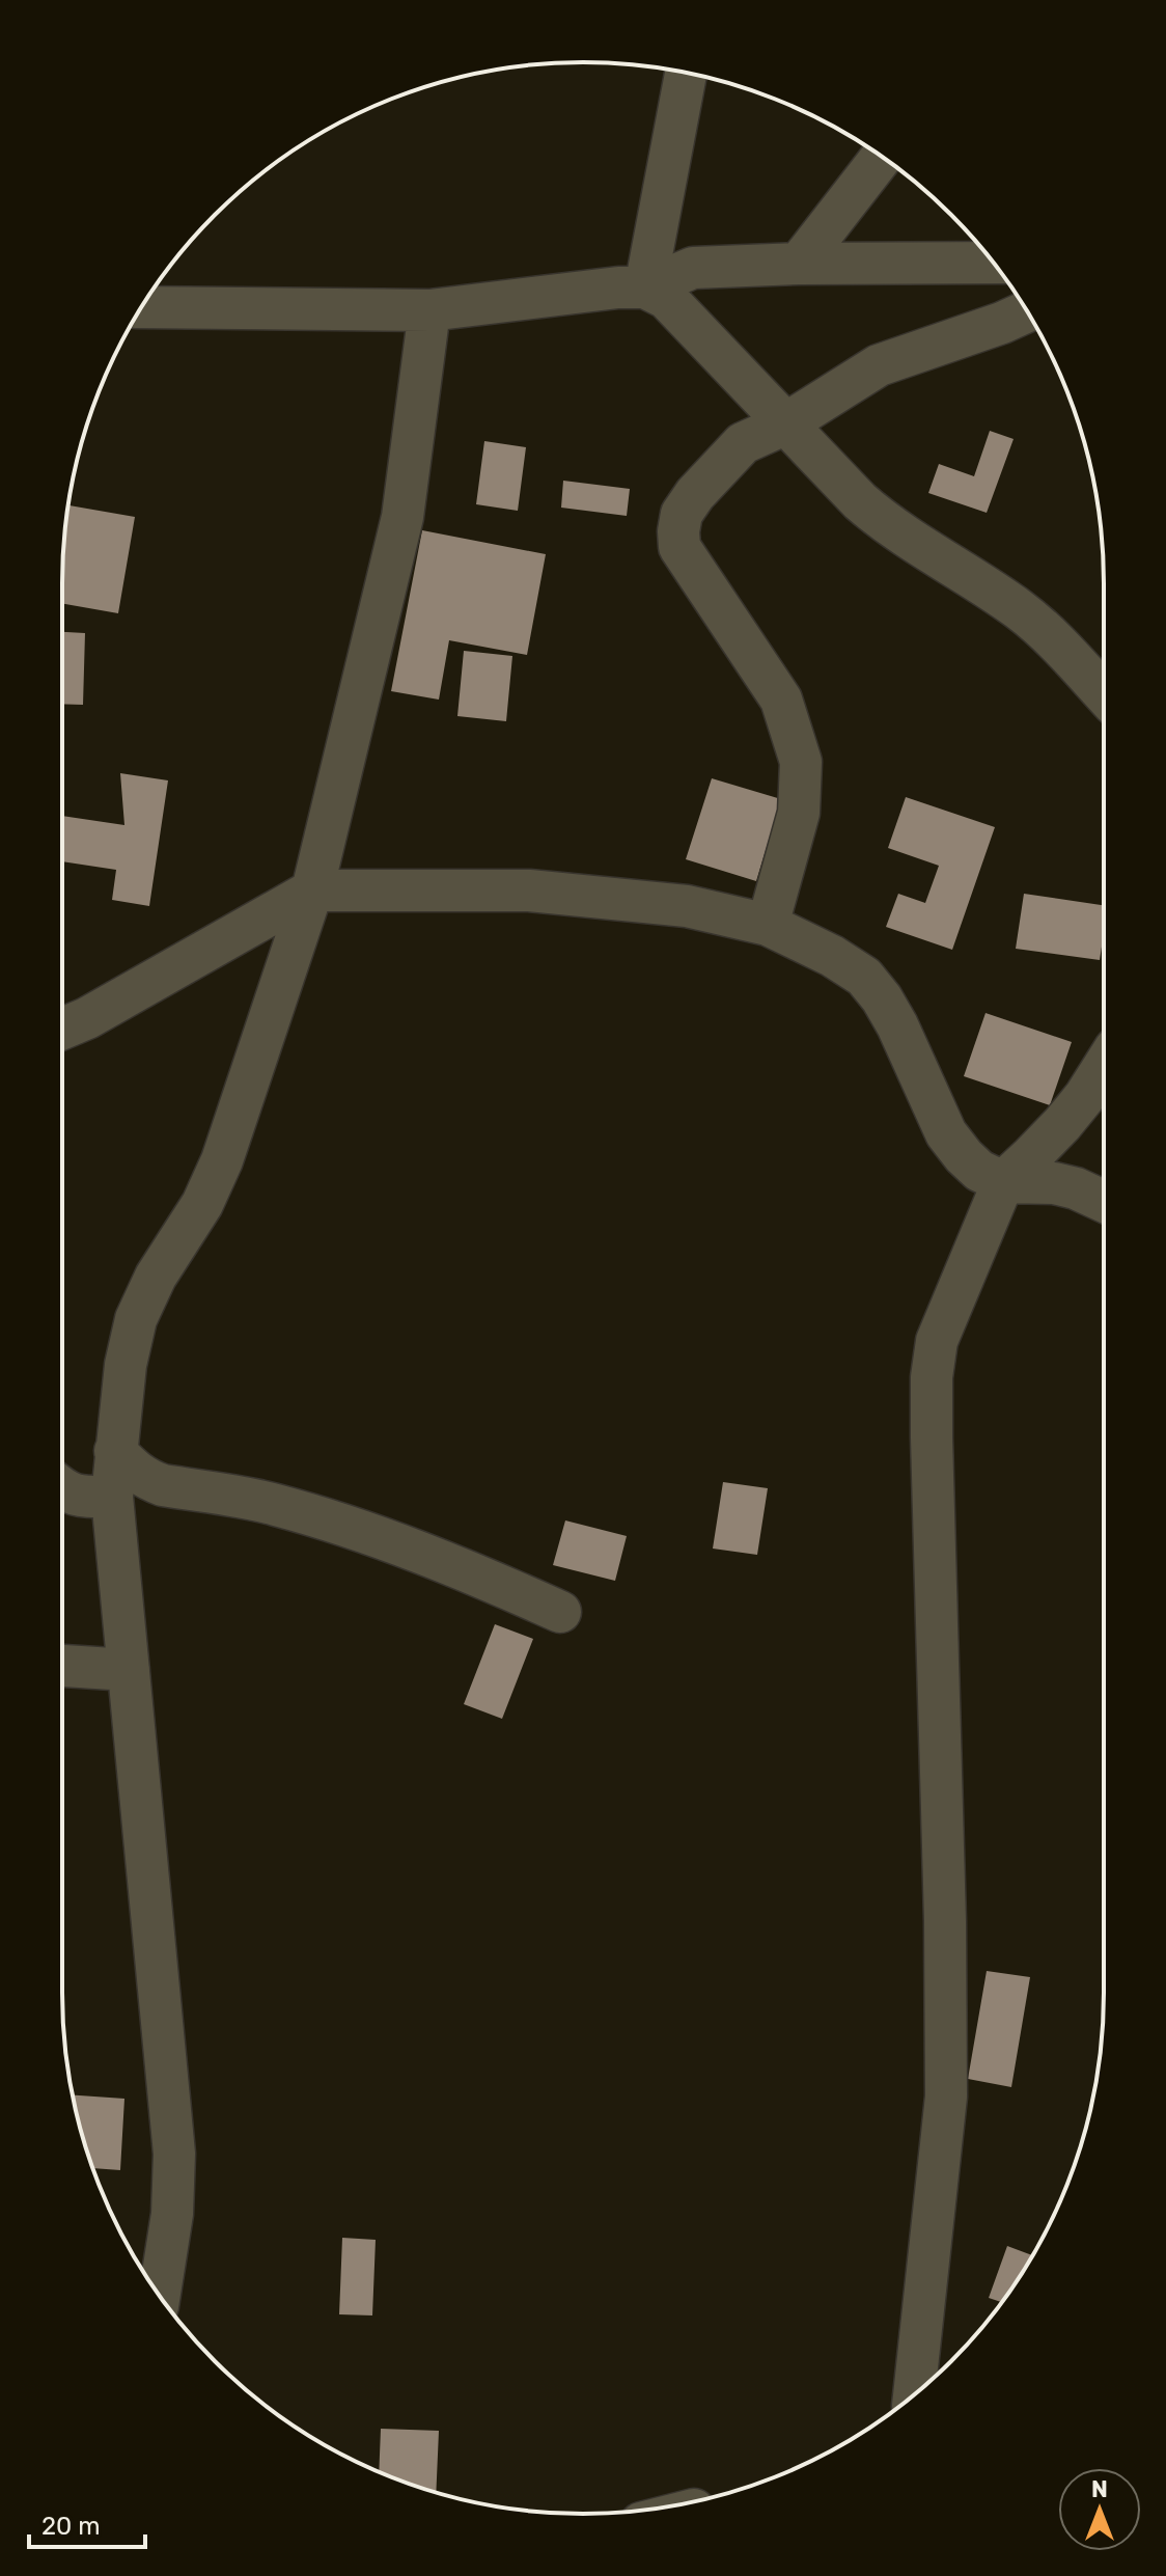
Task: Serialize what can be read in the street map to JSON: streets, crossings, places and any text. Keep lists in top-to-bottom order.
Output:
{
  "scale_bar": "20 m",
  "north": "top"
}
